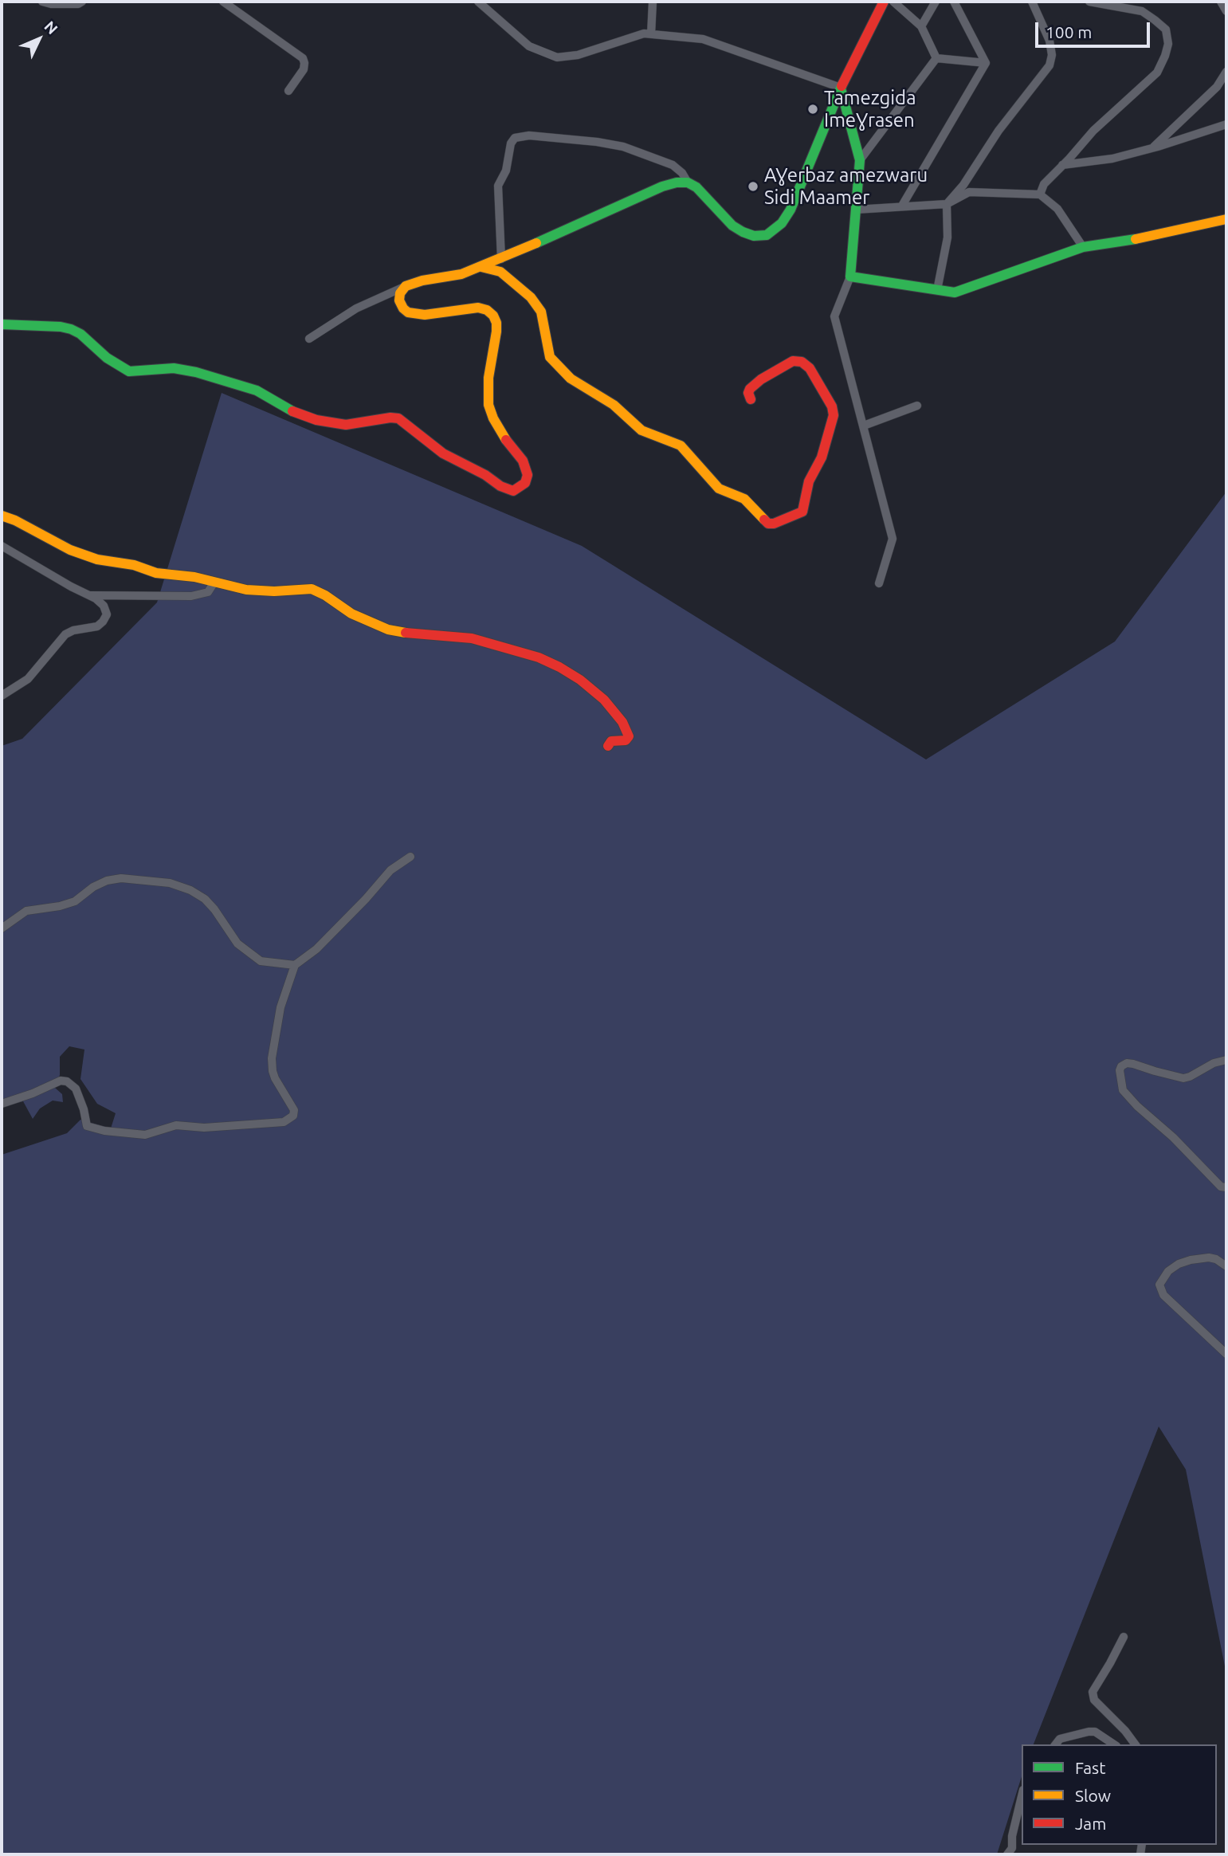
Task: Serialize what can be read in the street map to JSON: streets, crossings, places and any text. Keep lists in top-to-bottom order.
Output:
{
  "places": ["Tamezgida Imeɣrasen", "Aɣerbaz amezwaru Sidi Maamer"],
  "legend": ["Fast", "Slow", "Jam"],
  "scale_bar": "100 m",
  "north": "top right"
}
